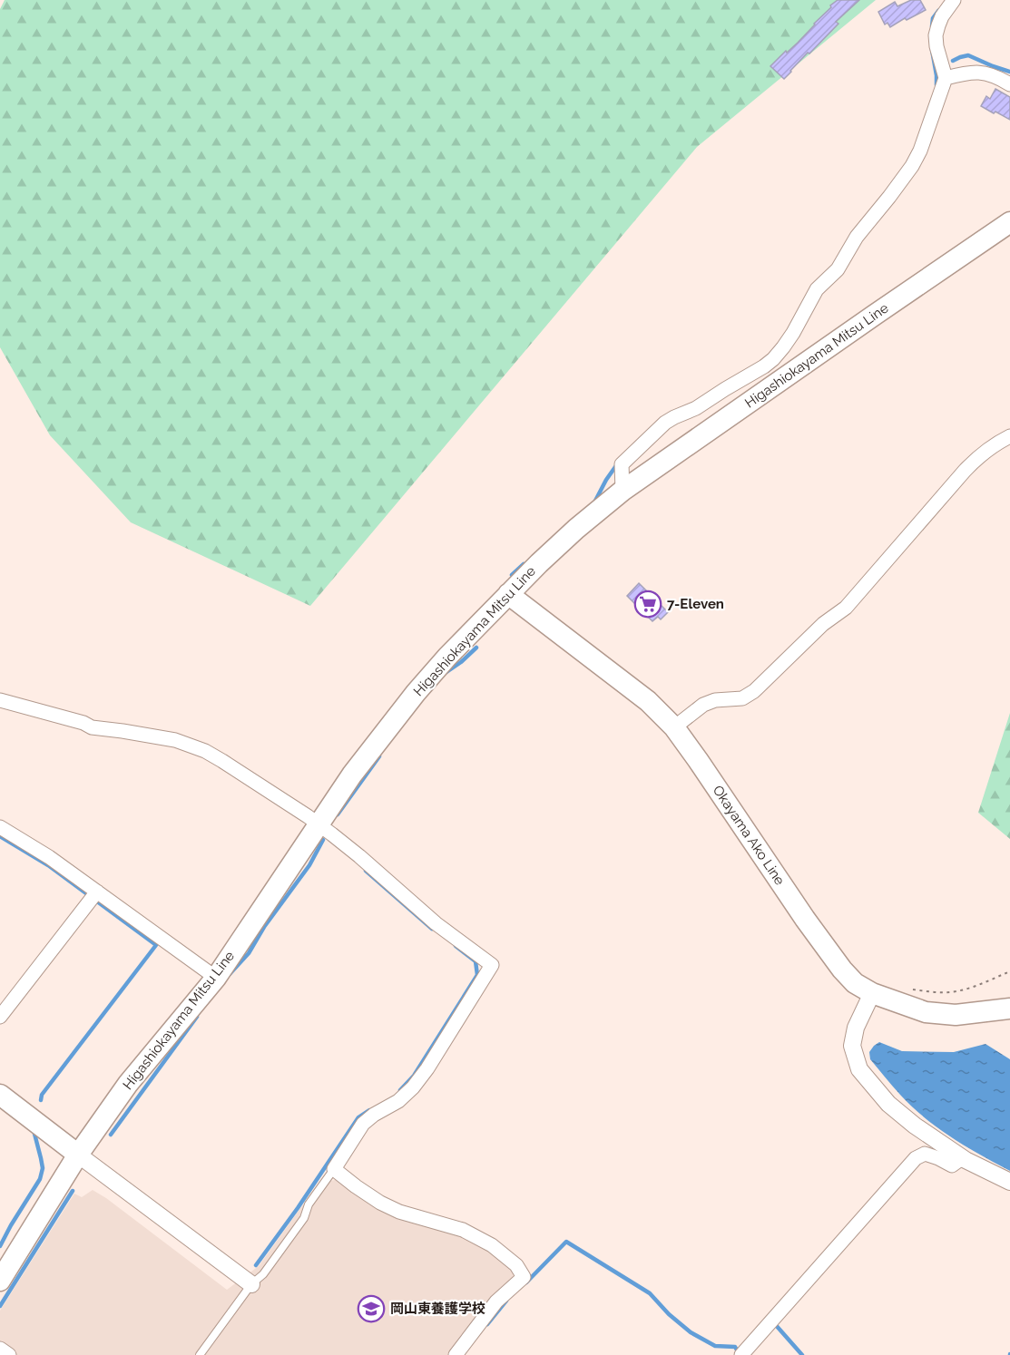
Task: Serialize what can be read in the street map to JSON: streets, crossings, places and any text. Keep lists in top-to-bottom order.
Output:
{
  "streets": {
    "main road": ["Higashiokayama Mitsu Line", "Okayama Ako Line"]
  },
  "crossings": [
    ["Higashiokayama Mitsu Line", "Okayama Ako Line"]
  ],
  "places": {
    "supermarket": ["7-Eleven"],
    "school or university": ["岡山東養護学校"]
  }
}
